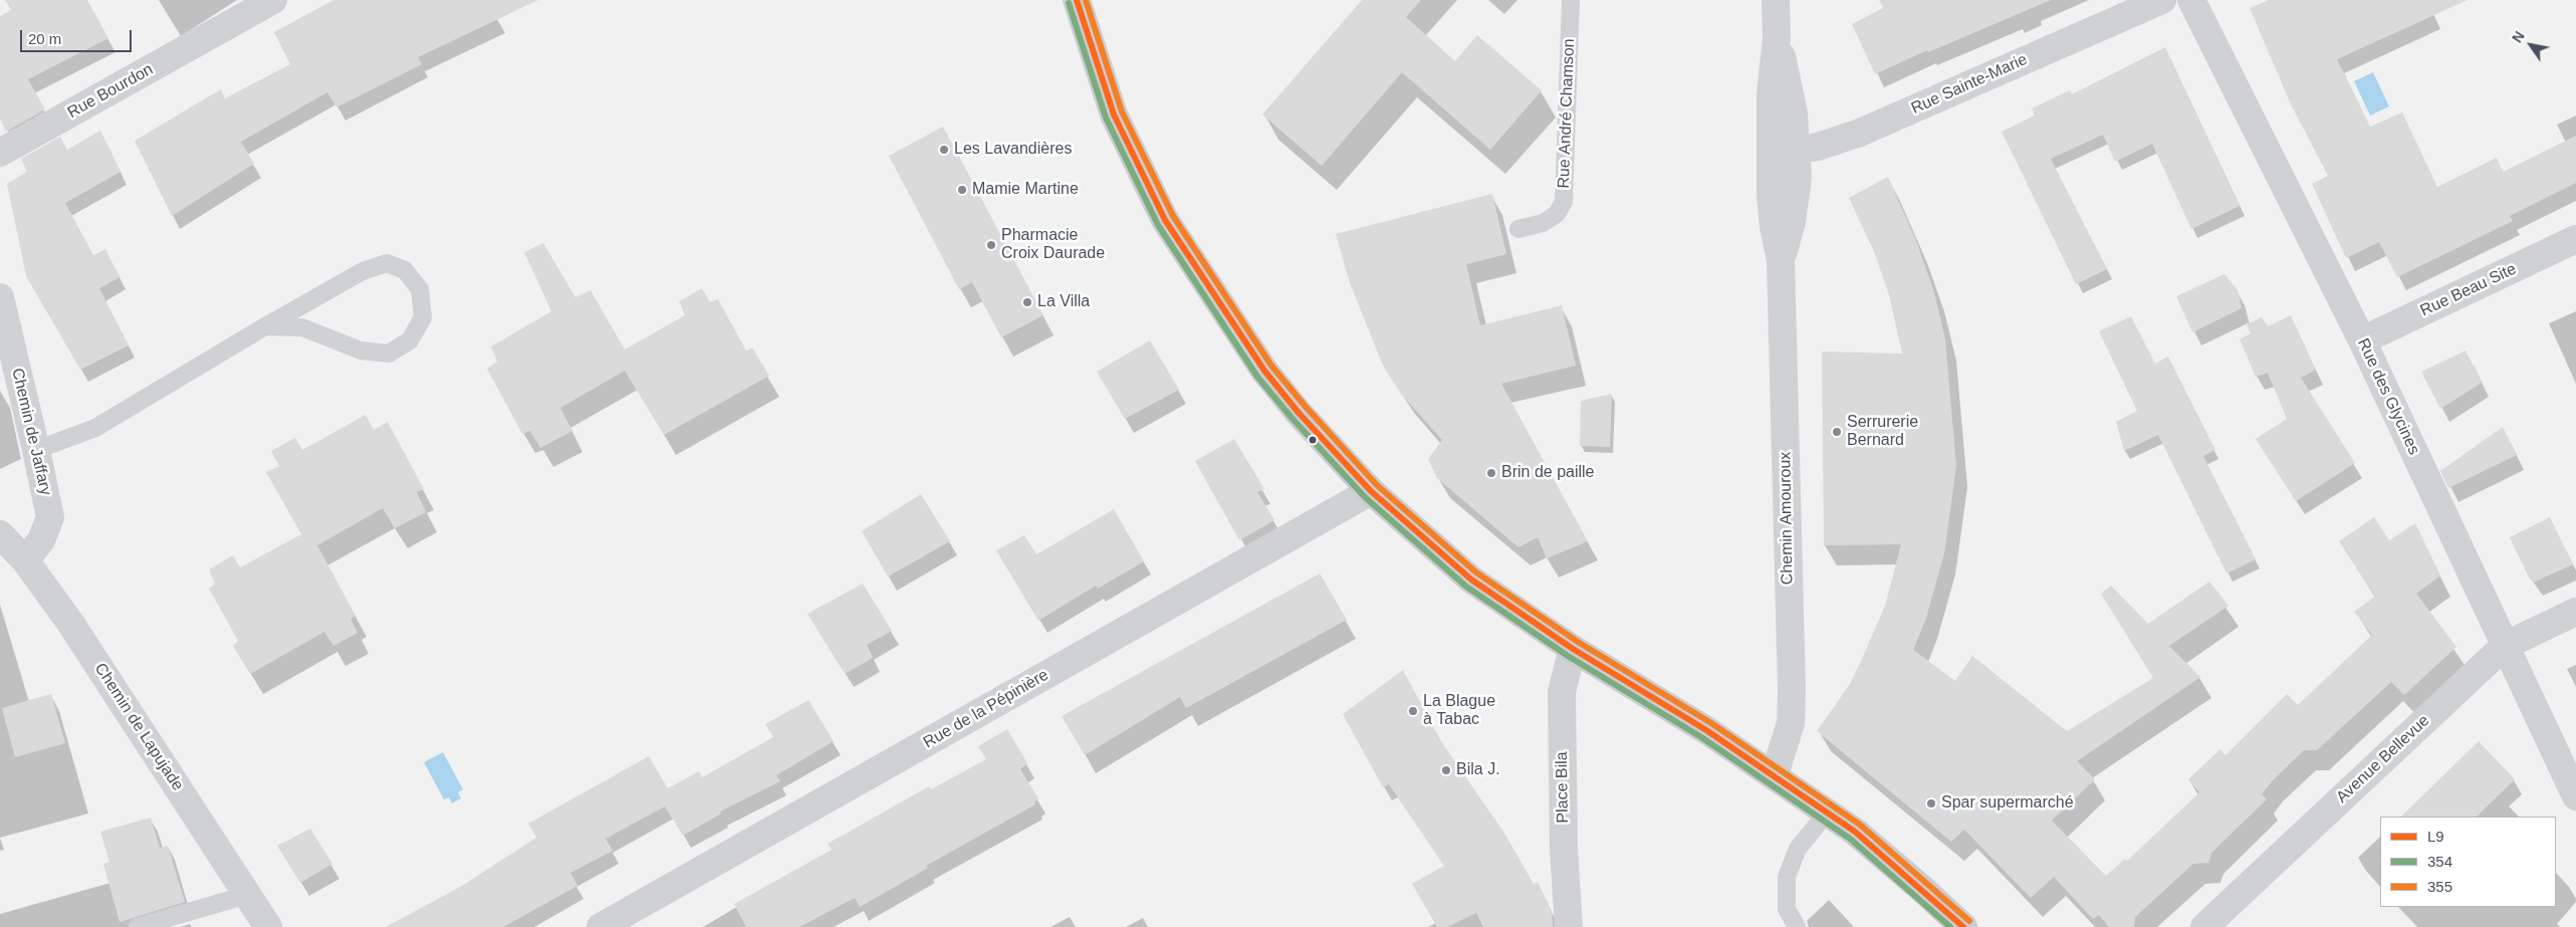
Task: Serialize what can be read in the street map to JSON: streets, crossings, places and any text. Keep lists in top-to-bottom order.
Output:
{
  "streets": {
    "street": [
      "Rue Sainte-Marie",
      "Rue Bourdon",
      "Rue Beau Site",
      "Rue des Glycines",
      "Chemin de Jaffary",
      "Chemin Amouroux",
      "Rue de la Pépinière",
      "Chemin de Lapujade",
      "Avenue Bellevue",
      "Place Bila"
    ],
    "lane": ["Rue André Chamson"]
  },
  "crossings": [
    ["Rue Sainte-Marie", "Chemin Amouroux"],
    ["Rue Beau Site", "Rue des Glycines"],
    ["Rue des Glycines", "Avenue Bellevue"],
    ["Chemin de Jaffary", "Chemin de Lapujade"]
  ],
  "places": [
    "Les Lavandières",
    "Mamie Martine",
    "Pharmacie Croix Daurade",
    "La Villa",
    "Serrurerie Bernard",
    "Brin de paille",
    "La Blague à Tabac",
    "Bila J.",
    "Spar supermarché"
  ],
  "lines": ["transit line L9", "transit line 355", "transit line 354"],
  "legend": ["L9", "354", "355"],
  "scale_bar": "20 m",
  "north": "top left"
}
